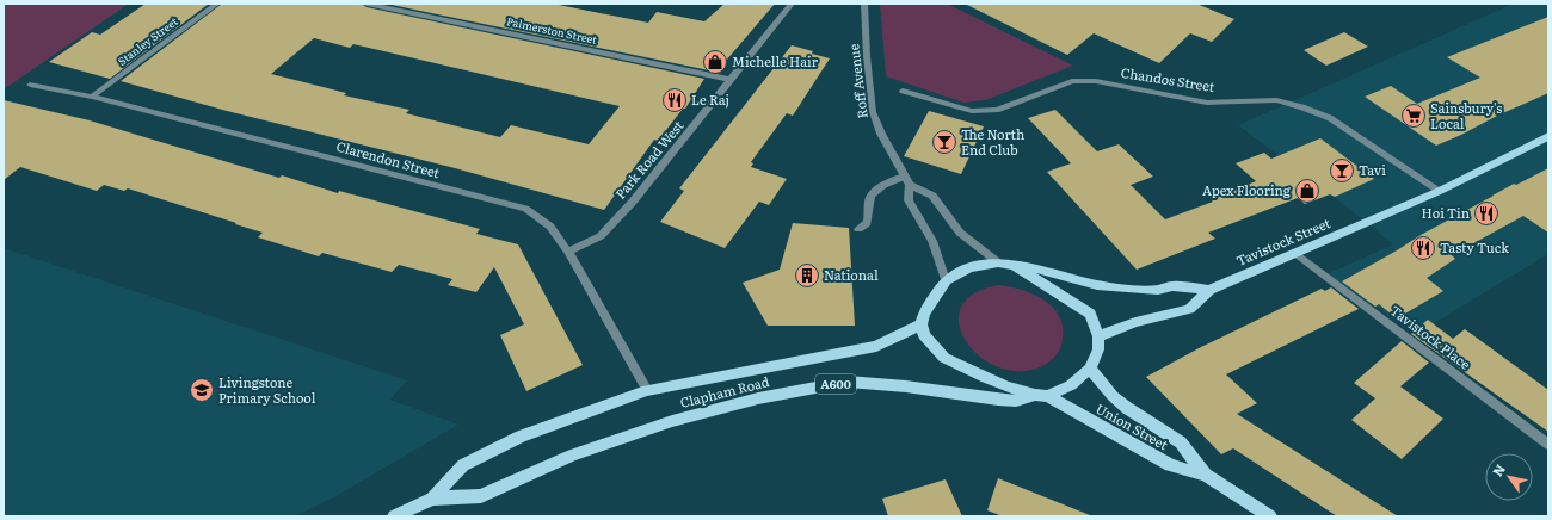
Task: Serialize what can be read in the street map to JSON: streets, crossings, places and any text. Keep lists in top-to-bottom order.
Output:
{
  "streets": {
    "main road": [
      "Tavistock Street",
      "A600",
      "Clapham Road",
      "Union Street"
    ],
    "street": [
      "Palmerston Street",
      "Stanley Street",
      "Chandos Street",
      "Roff Avenue",
      "Clarendon Street",
      "Park Road West",
      "Tavistock Place"
    ]
  },
  "crossings": [
    ["Palmerston Street", "Park Road West"],
    ["Stanley Street", "Clarendon Street"],
    ["Chandos Street", "Tavistock Street"],
    ["Roff Avenue", "Tavistock Street"],
    ["Roff Avenue", "A600"],
    ["Roff Avenue", "Clapham Road"],
    ["Roff Avenue", "Union Street"],
    ["Clarendon Street", "Park Road West"],
    ["Clarendon Street", "Clapham Road"],
    ["Tavistock Street", "Tavistock Place"],
    ["Tavistock Street", "A600"],
    ["Tavistock Street", "Clapham Road"],
    ["Tavistock Street", "Union Street"],
    ["A600", "Clapham Road"],
    ["A600", "Union Street"],
    ["Clapham Road", "Union Street"]
  ],
  "places": {
    "shop": ["Michelle Hair", "Apex Flooring"],
    "restaurant": ["Le Raj", "Hoi Tin", "Tasty Tuck"],
    "supermarket": ["Sainsbury's Local"],
    "bar": ["The North End Club", "Tavi"],
    "building": ["National"],
    "school or university": ["Livingstone Primary School"]
  },
  "north": "top left"
}
